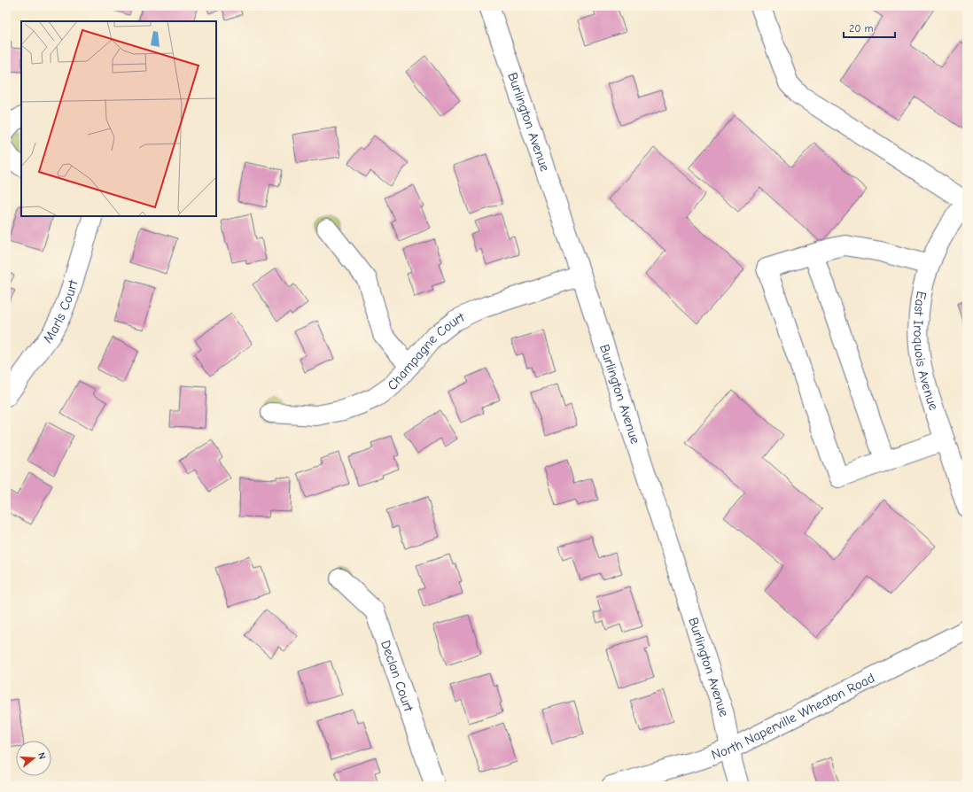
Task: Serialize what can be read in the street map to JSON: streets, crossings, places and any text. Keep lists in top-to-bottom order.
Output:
{
  "streets": {
    "street": [
      "Burlington Avenue",
      "Marls Court",
      "East Iroquois Avenue",
      "Champagne Court",
      "Declan Court",
      "North Naperville Wheaton Road"
    ]
  },
  "crossings": [
    ["Burlington Avenue", "Champagne Court"],
    ["Burlington Avenue", "North Naperville Wheaton Road"]
  ],
  "scale_bar": "20 m",
  "north": "right"
}
